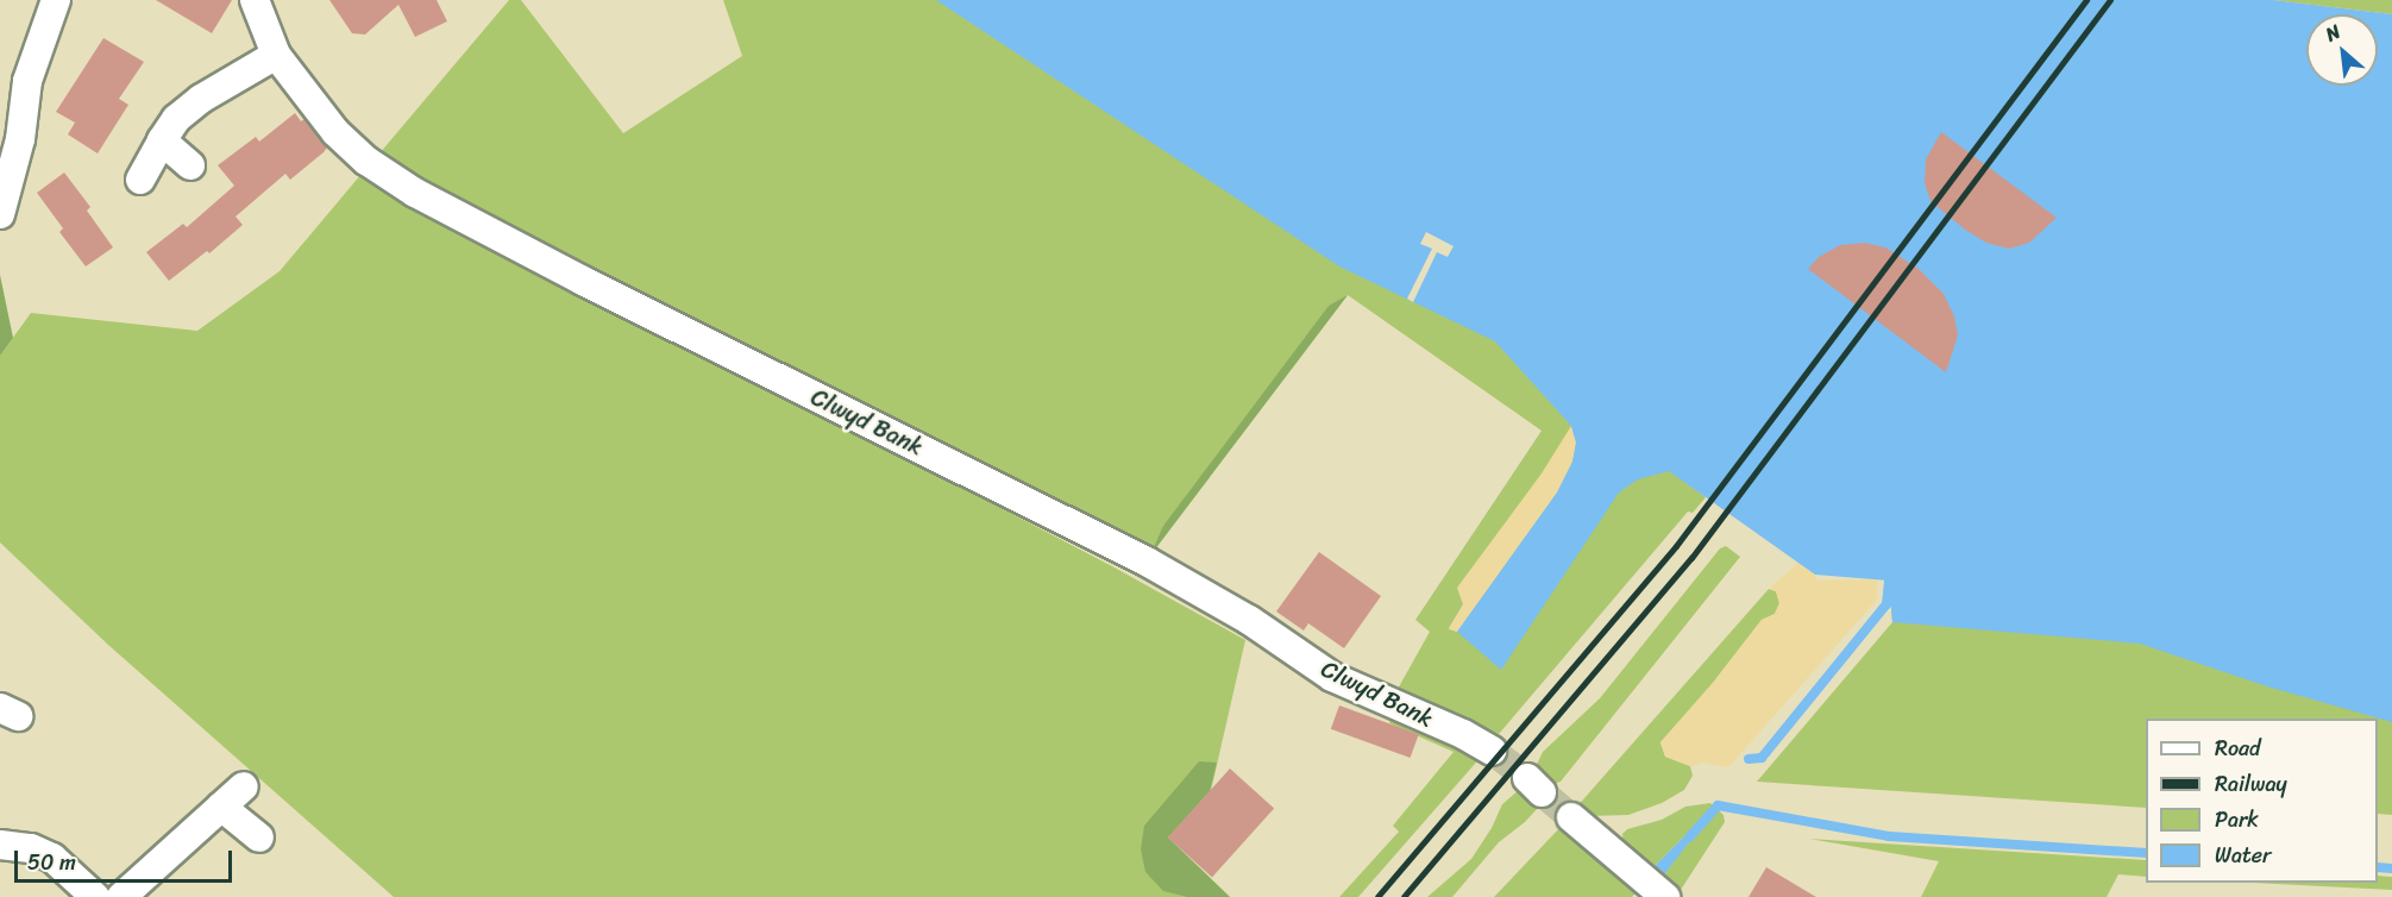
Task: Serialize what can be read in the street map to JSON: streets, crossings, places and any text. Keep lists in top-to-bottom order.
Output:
{
  "streets": {
    "street": ["Clwyd Bank"]
  },
  "legend": [
    "Road",
    "Railway",
    "Park",
    "Water"
  ],
  "scale_bar": "50 m",
  "north": "top left"
}
